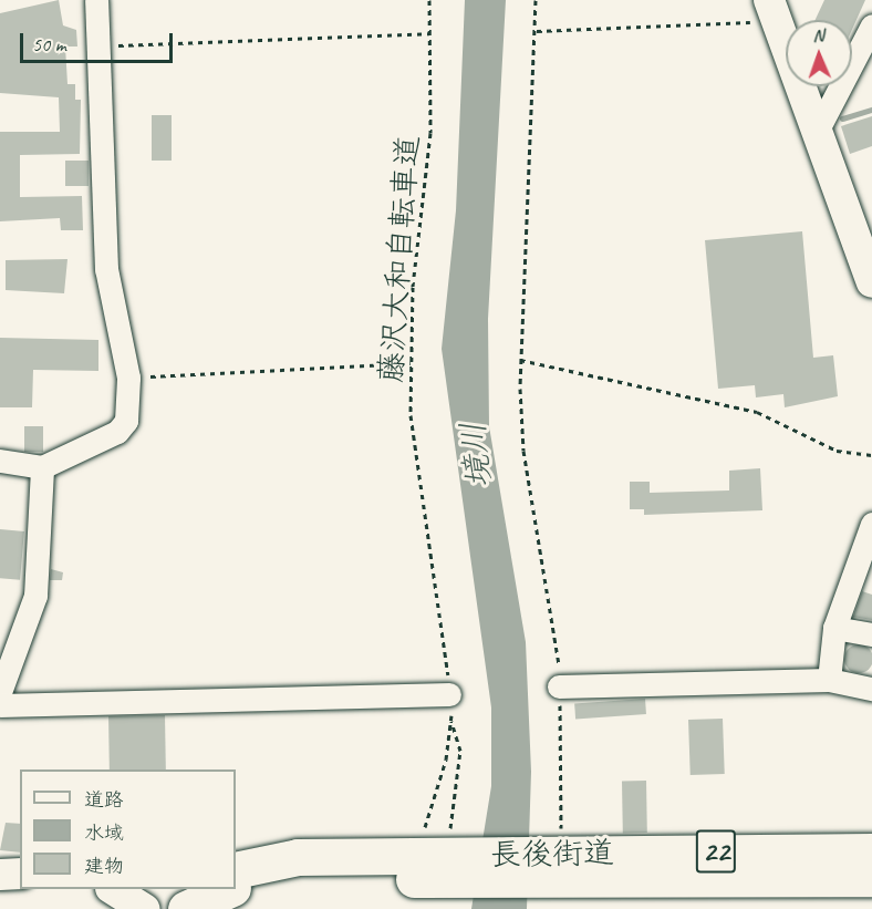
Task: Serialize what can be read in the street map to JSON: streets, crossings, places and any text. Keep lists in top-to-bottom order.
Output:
{
  "streets": {
    "main road": ["22", "長後街道"],
    "path": ["藤沢大和自転車道"]
  },
  "crossings": [
    ["藤沢大和自転車道", "長後街道"]
  ],
  "water": ["境川"],
  "legend": ["道路", "水域", "建物"],
  "scale_bar": "50 m",
  "north": "top"
}
